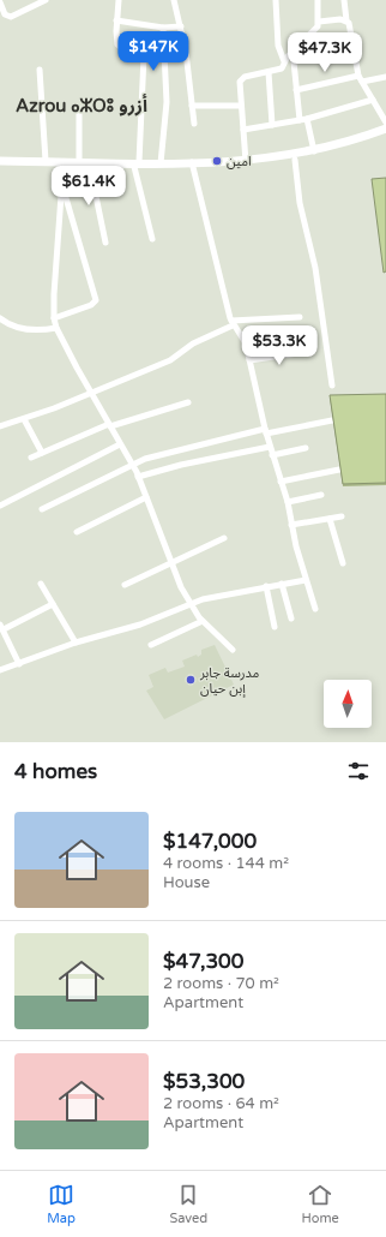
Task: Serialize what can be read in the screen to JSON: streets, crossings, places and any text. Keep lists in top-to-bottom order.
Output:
{
  "districts": ["Azrou ⴰⵣⵔⵓ أزرو"],
  "places": ["امين", "مدرسة جابر إبن حيان"],
  "north": "top",
  "page": {
    "price": [
      "$147K",
      "$47.3K",
      "$61.4K",
      "$53.3K"
    ],
    "heading": "4 homes",
    "list": [
      {
        "name": "$147,000",
        "note": "4 rooms · 144 m² · House"
      },
      {
        "name": "$47,300",
        "note": "2 rooms · 70 m² · Apartment"
      },
      {
        "name": "$53,300",
        "note": "2 rooms · 64 m² · Apartment"
      }
    ],
    "tabs": ["Map", "Saved", "Home"]
  }
}
